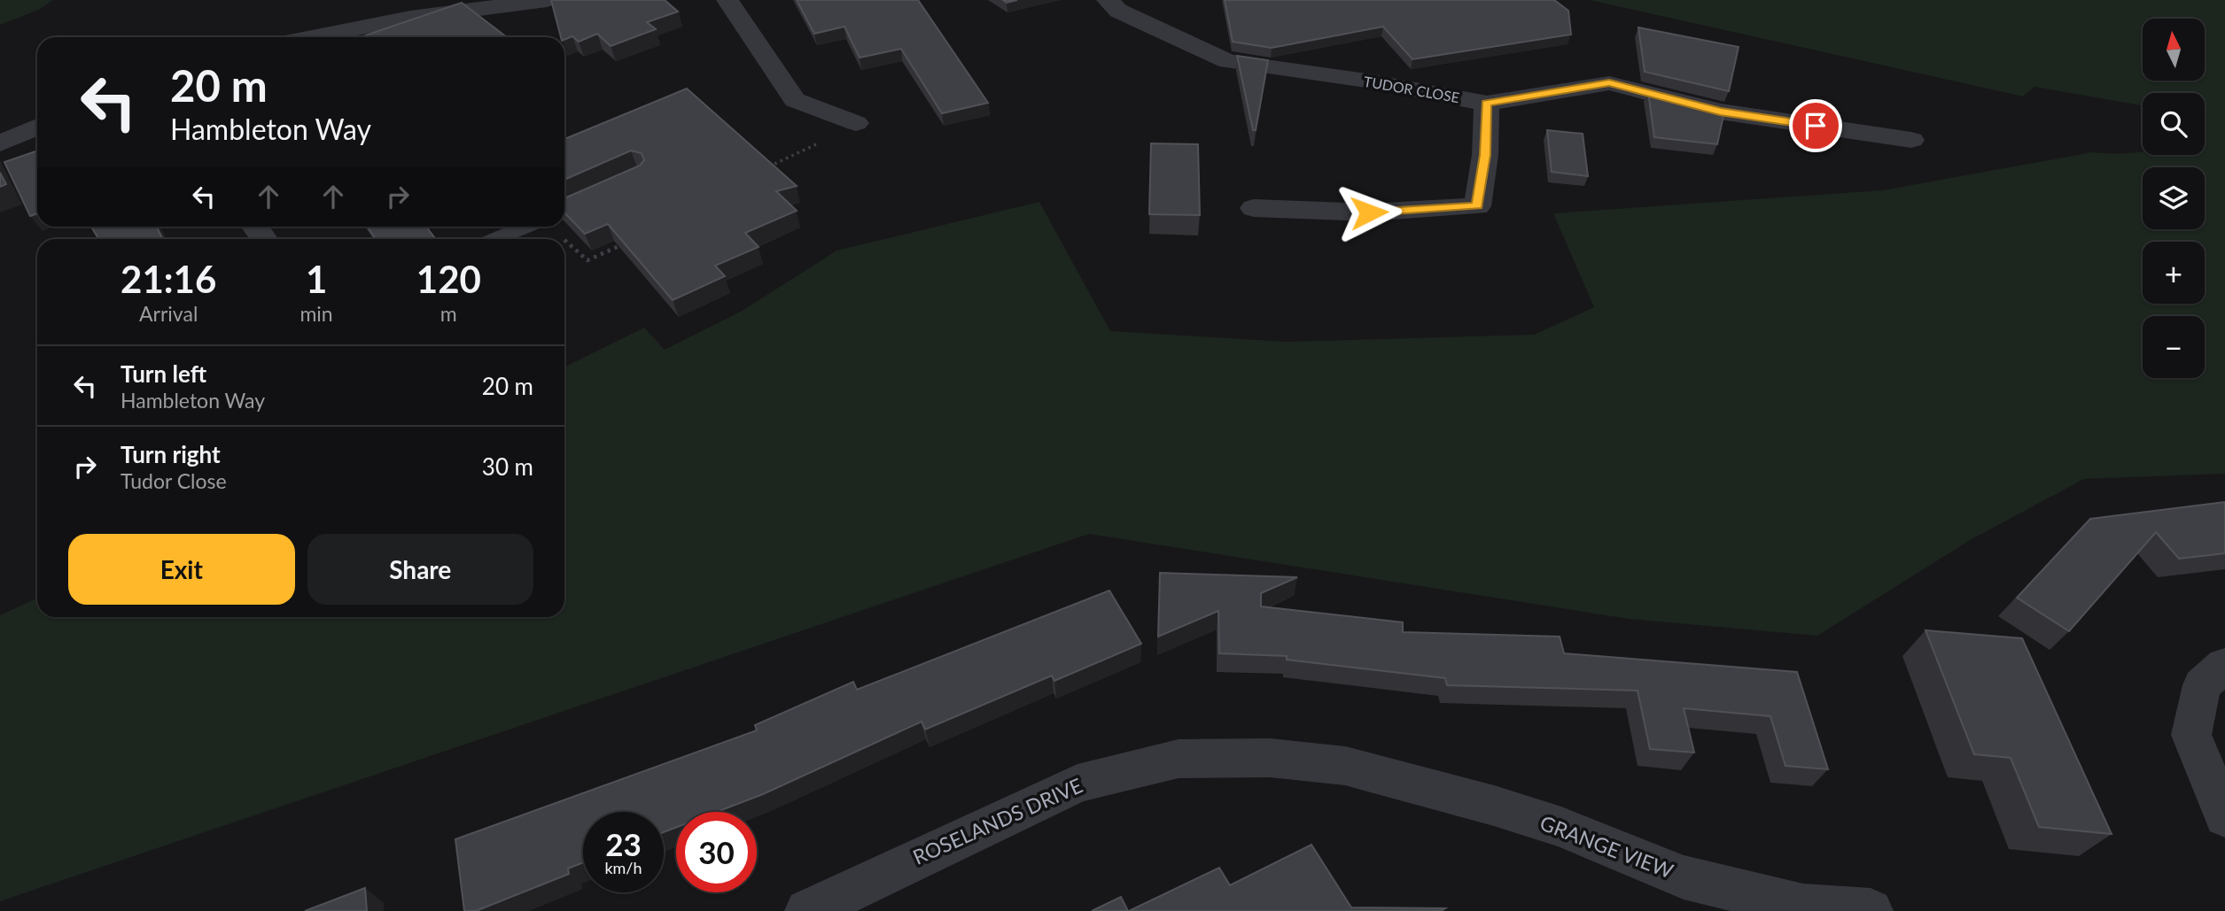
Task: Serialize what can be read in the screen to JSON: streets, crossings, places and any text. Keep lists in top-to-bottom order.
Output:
{
  "streets": {
    "street": ["TUDOR CLOSE", "ROSELANDS DRIVE", "GRANGE VIEW"]
  },
  "crossings": [
    ["ROSELANDS DRIVE", "GRANGE VIEW"]
  ],
  "north": "top",
  "page": {
    "map_buttons": ["+", "−"],
    "turn": ["20 m", "Hambleton Way"],
    "eta": [
      "21:16",
      "Arrival",
      "1",
      "min",
      "120",
      "m"
    ],
    "list": [
      {
        "name": "Turn left",
        "note": "Hambleton Way",
        "value": "20 m"
      },
      {
        "name": "Turn right",
        "note": "Tudor Close",
        "value": "30 m"
      }
    ],
    "buttons": ["Exit", "Share"],
    "speed": "23 km/h",
    "limit": "30"
  }
}
